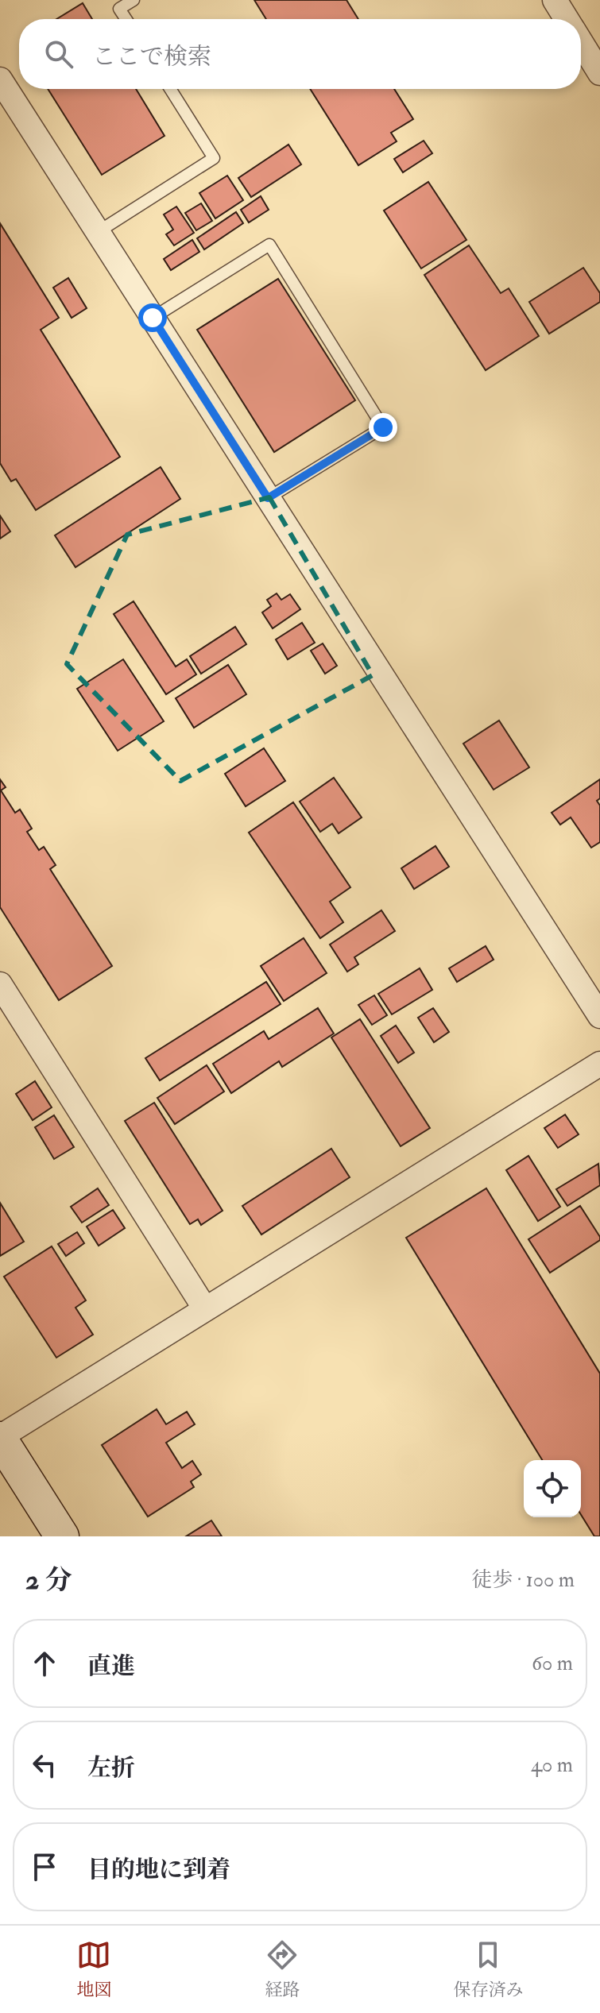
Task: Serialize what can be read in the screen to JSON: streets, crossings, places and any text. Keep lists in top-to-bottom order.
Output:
{
  "page": {
    "search": "ここで検索",
    "heading": ["2 分", "徒歩 · 100 m"],
    "list": [
      ["直進", "60 m"],
      ["左折", "40 m"],
      "目的地に到着"
    ],
    "nav": ["地図", "経路", "保存済み"]
  }
}
